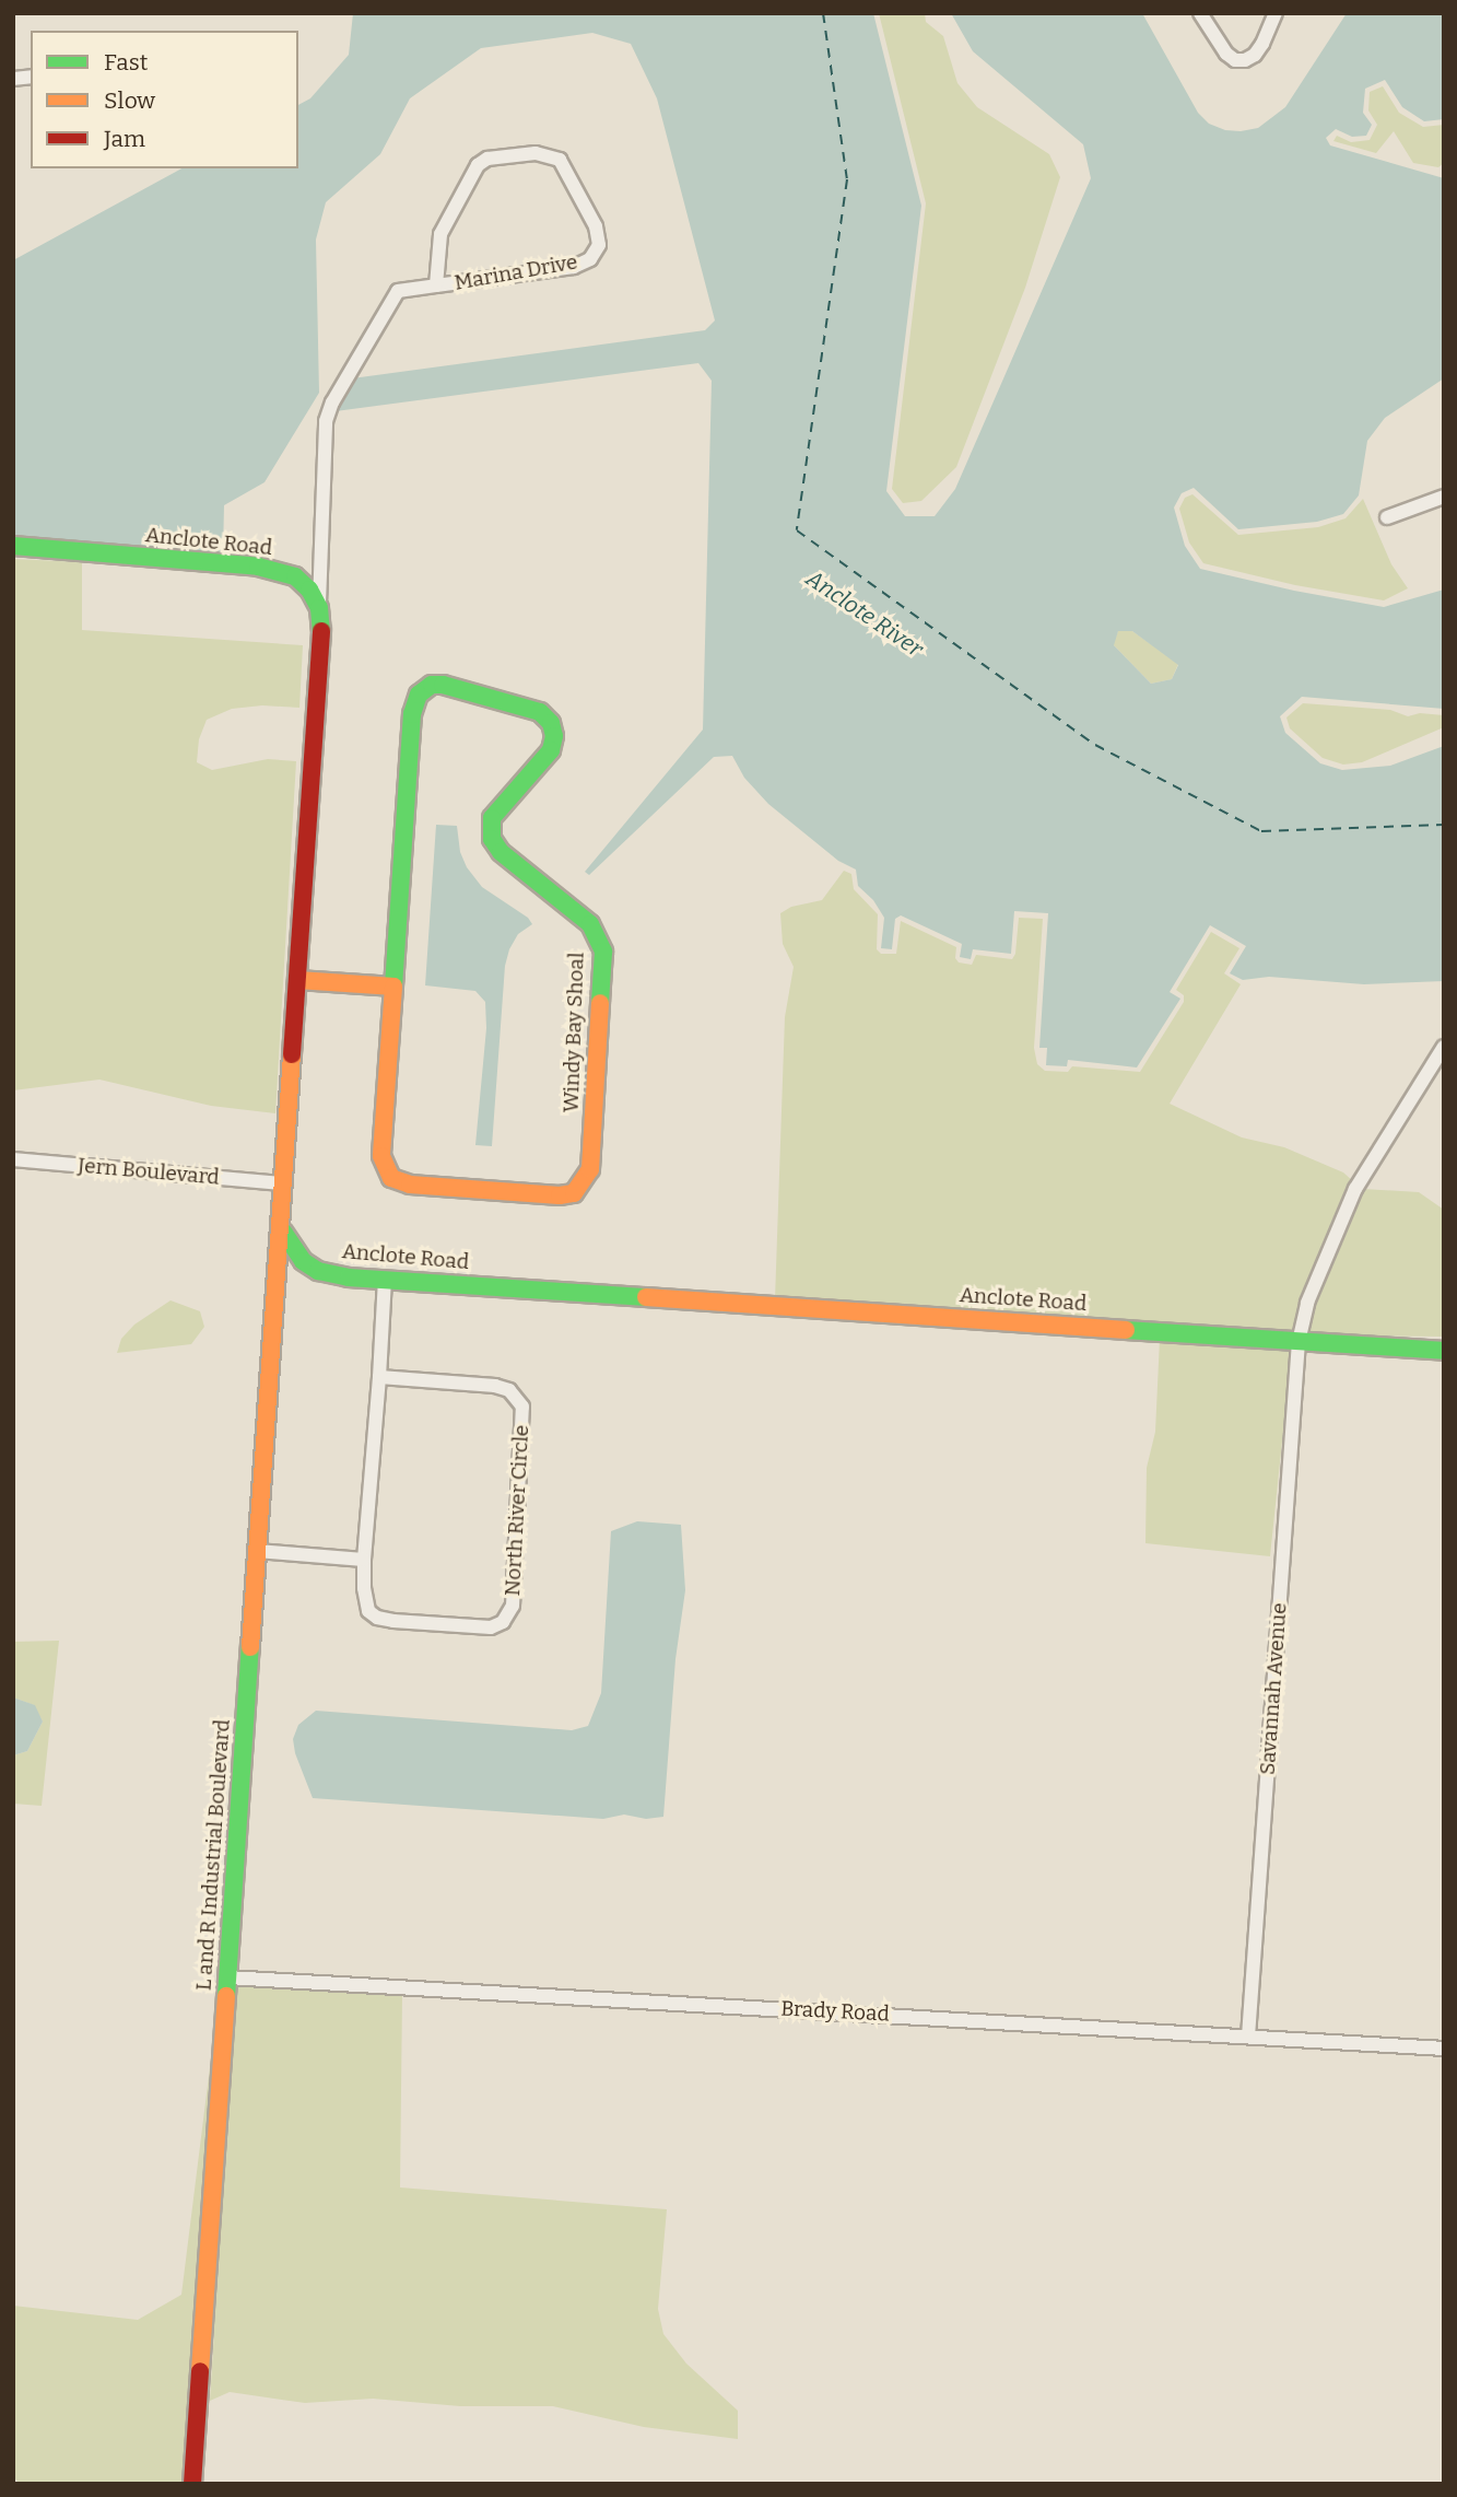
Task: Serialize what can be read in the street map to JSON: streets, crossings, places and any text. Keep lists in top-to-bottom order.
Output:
{
  "streets": {
    "street": [
      "Marina Drive",
      "Anclote Road",
      "Windy Bay Shoal",
      "Jern Boulevard",
      "North River Circle",
      "Savannah Avenue",
      "L and R Industrial Boulevard",
      "Brady Road"
    ]
  },
  "crossings": [
    ["Marina Drive", "Anclote Road"],
    ["Anclote Road", "North River Circle"],
    ["Anclote Road", "Savannah Avenue"],
    ["Anclote Road", "L and R Industrial Boulevard"],
    ["Savannah Avenue", "Brady Road"],
    ["L and R Industrial Boulevard", "Brady Road"]
  ],
  "water": ["Anclote River"],
  "legend": ["Fast", "Slow", "Jam"]
}
